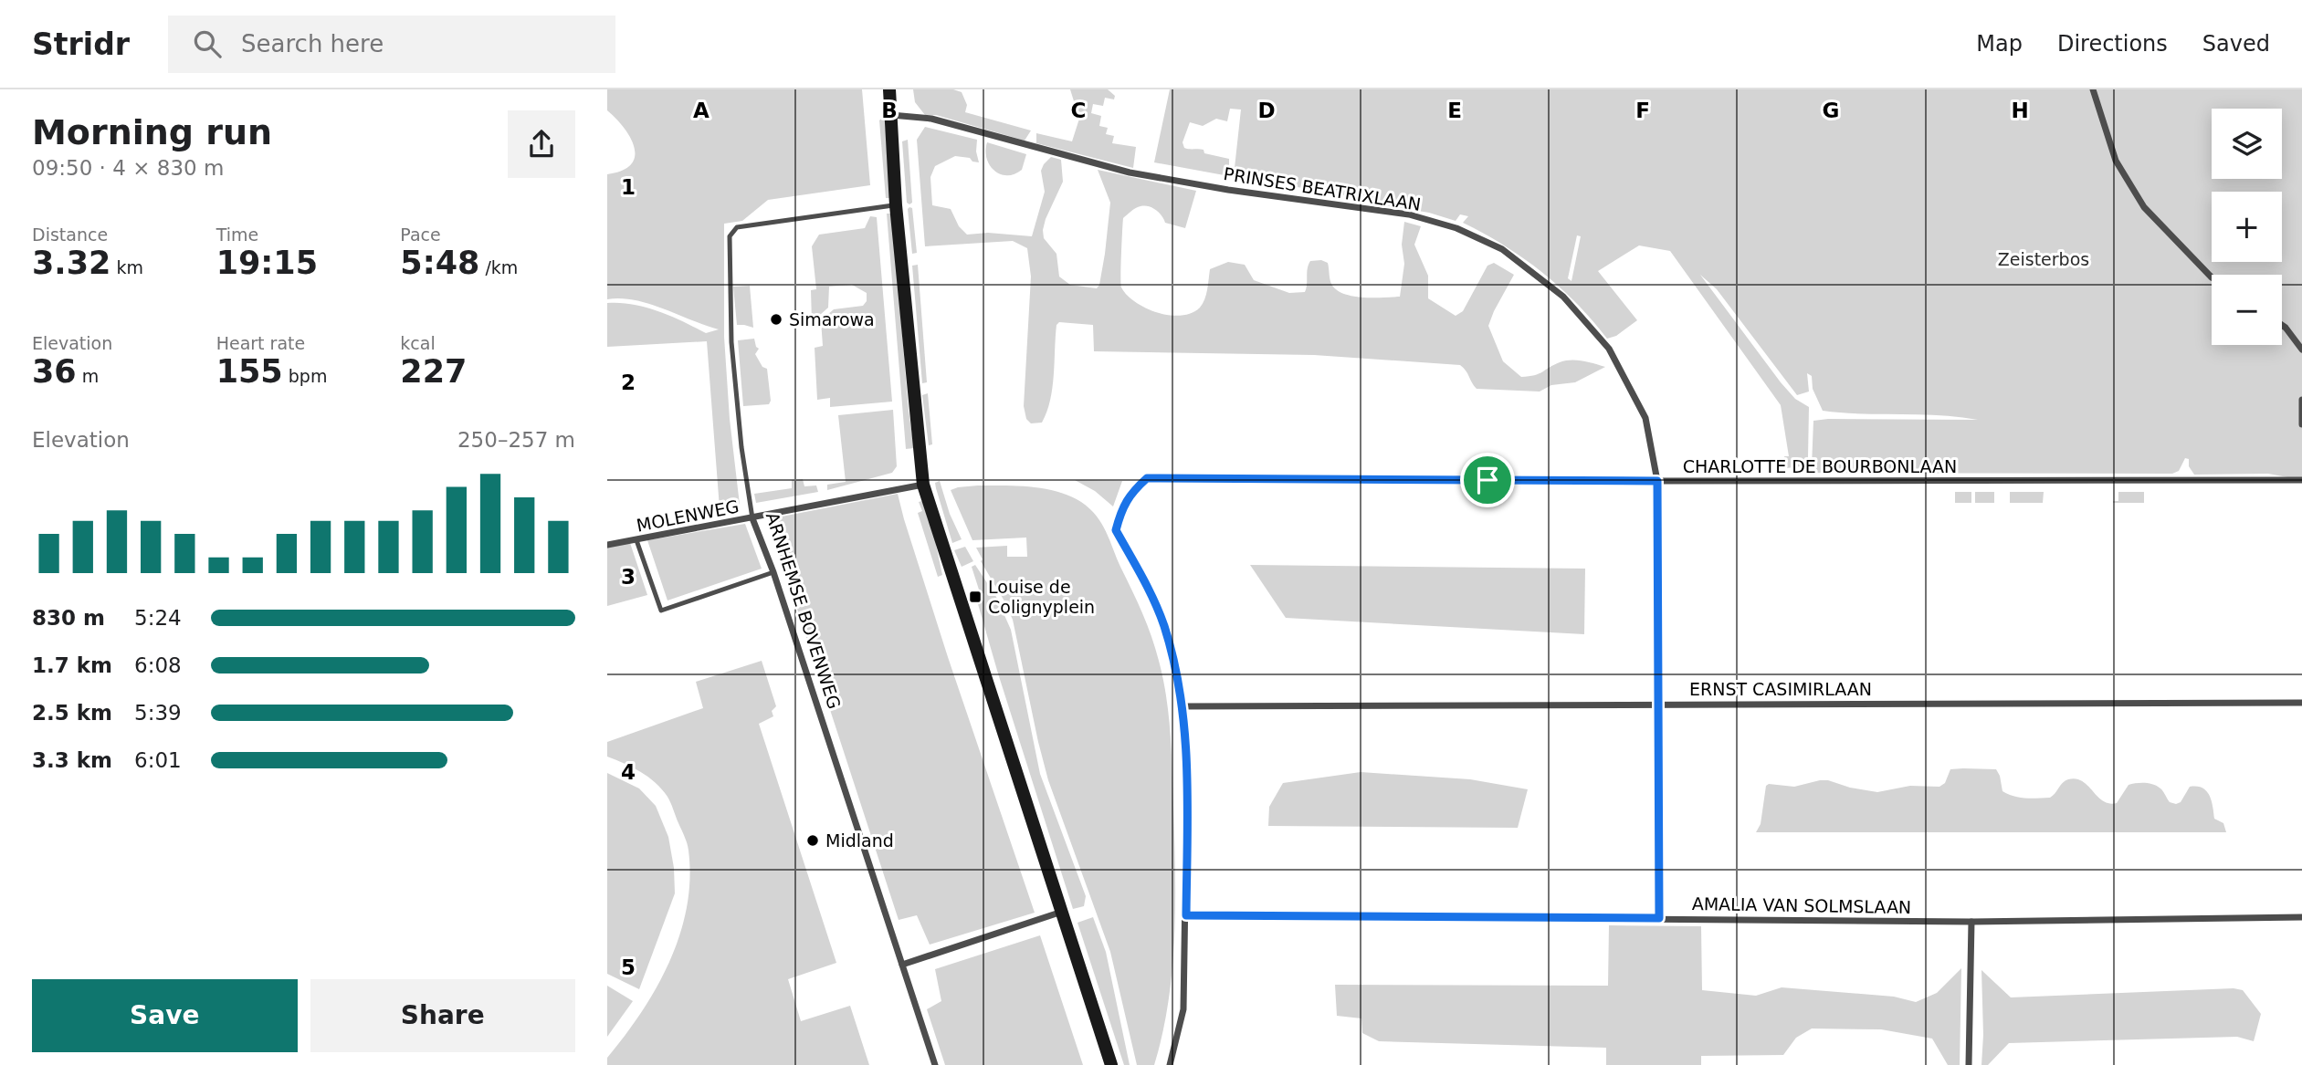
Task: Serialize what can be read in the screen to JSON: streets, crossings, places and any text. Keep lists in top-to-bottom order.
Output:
{
  "streets": {
    "street": [
      "PRINSES BEATRIXLAAN",
      "CHARLOTTE DE BOURBONLAAN",
      "MOLENWEG",
      "ARNHEMSE BOVENWEG",
      "ERNST CASIMIRLAAN",
      "AMALIA VAN SOLMSLAAN"
    ]
  },
  "crossings": [
    ["PRINSES BEATRIXLAAN", "CHARLOTTE DE BOURBONLAAN"],
    ["PRINSES BEATRIXLAAN", "ERNST CASIMIRLAAN"],
    ["PRINSES BEATRIXLAAN", "AMALIA VAN SOLMSLAAN"],
    ["CHARLOTTE DE BOURBONLAAN", "ERNST CASIMIRLAAN"],
    ["MOLENWEG", "ARNHEMSE BOVENWEG"]
  ],
  "parks": ["Zeisterbos"],
  "places": {
    "other": ["Simarowa", "Midland"],
    "transit": ["Louise de Colignyplein"]
  },
  "page": {
    "header": "Stridr",
    "search": "Search here",
    "nav": ["Map", "Directions", "Saved"],
    "heading": ["Morning run", "09:50 · 4 × 830 m"],
    "map_buttons": ["+", "−"],
    "stats": [
      ["Distance", "3.32 km"],
      ["Time", "19:15"],
      ["Pace", "5:48 /km"],
      ["Elevation", "36 m"],
      ["Heart rate", "155 bpm"],
      ["kcal", "227"]
    ],
    "chart": ["Elevation", "250–257 m"],
    "list": [
      {
        "name": "830 m",
        "note": "5:24"
      },
      {
        "name": "1.7 km",
        "note": "6:08"
      },
      {
        "name": "2.5 km",
        "note": "5:39"
      },
      {
        "name": "3.3 km",
        "note": "6:01"
      }
    ],
    "buttons": ["Save", "Share"]
  },
  "grid": {
    "columns": [
      "A",
      "B",
      "C",
      "D",
      "E",
      "F",
      "G",
      "H"
    ],
    "rows": [
      "1",
      "2",
      "3",
      "4",
      "5"
    ]
  }
}
